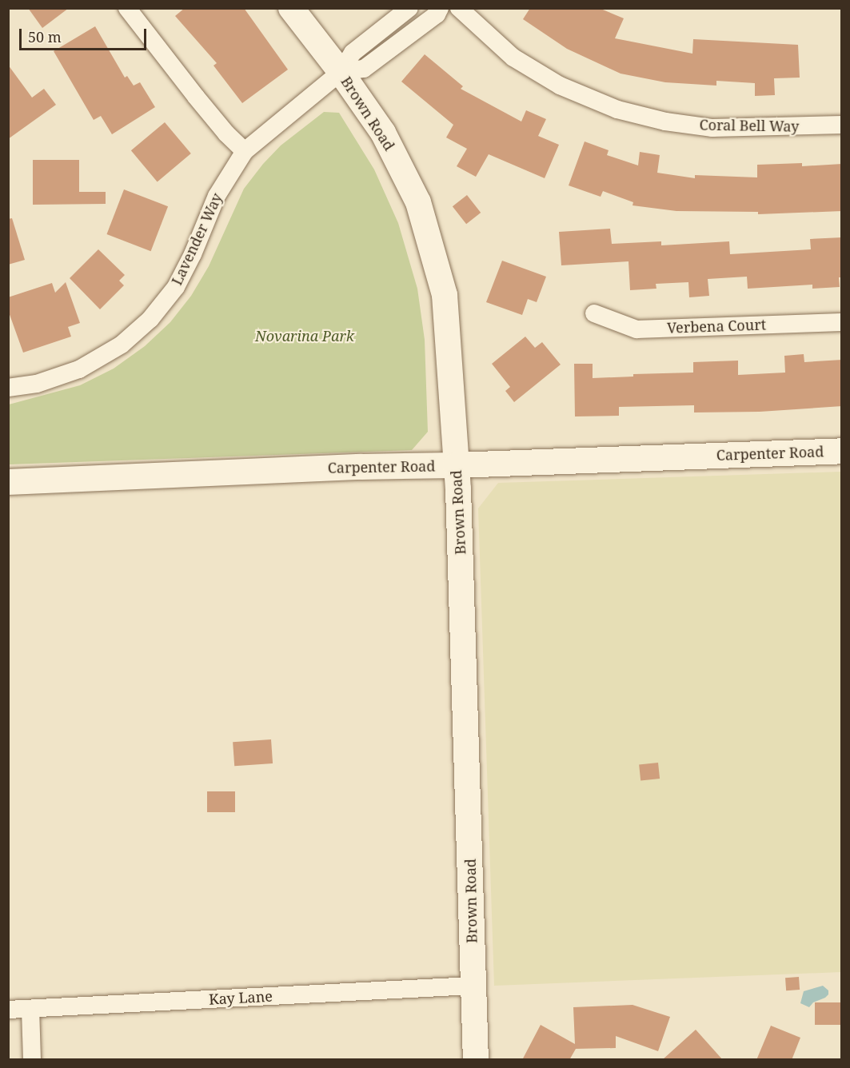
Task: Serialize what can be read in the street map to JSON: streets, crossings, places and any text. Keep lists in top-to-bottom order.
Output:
{
  "streets": {
    "street": [
      "Brown Road",
      "Coral Bell Way",
      "Lavender Way",
      "Verbena Court",
      "Carpenter Road",
      "Kay Lane"
    ]
  },
  "crossings": [
    ["Brown Road", "Lavender Way"],
    ["Brown Road", "Carpenter Road"],
    ["Brown Road", "Kay Lane"]
  ],
  "parks": ["Novarina Park"],
  "scale_bar": "50 m"
}
